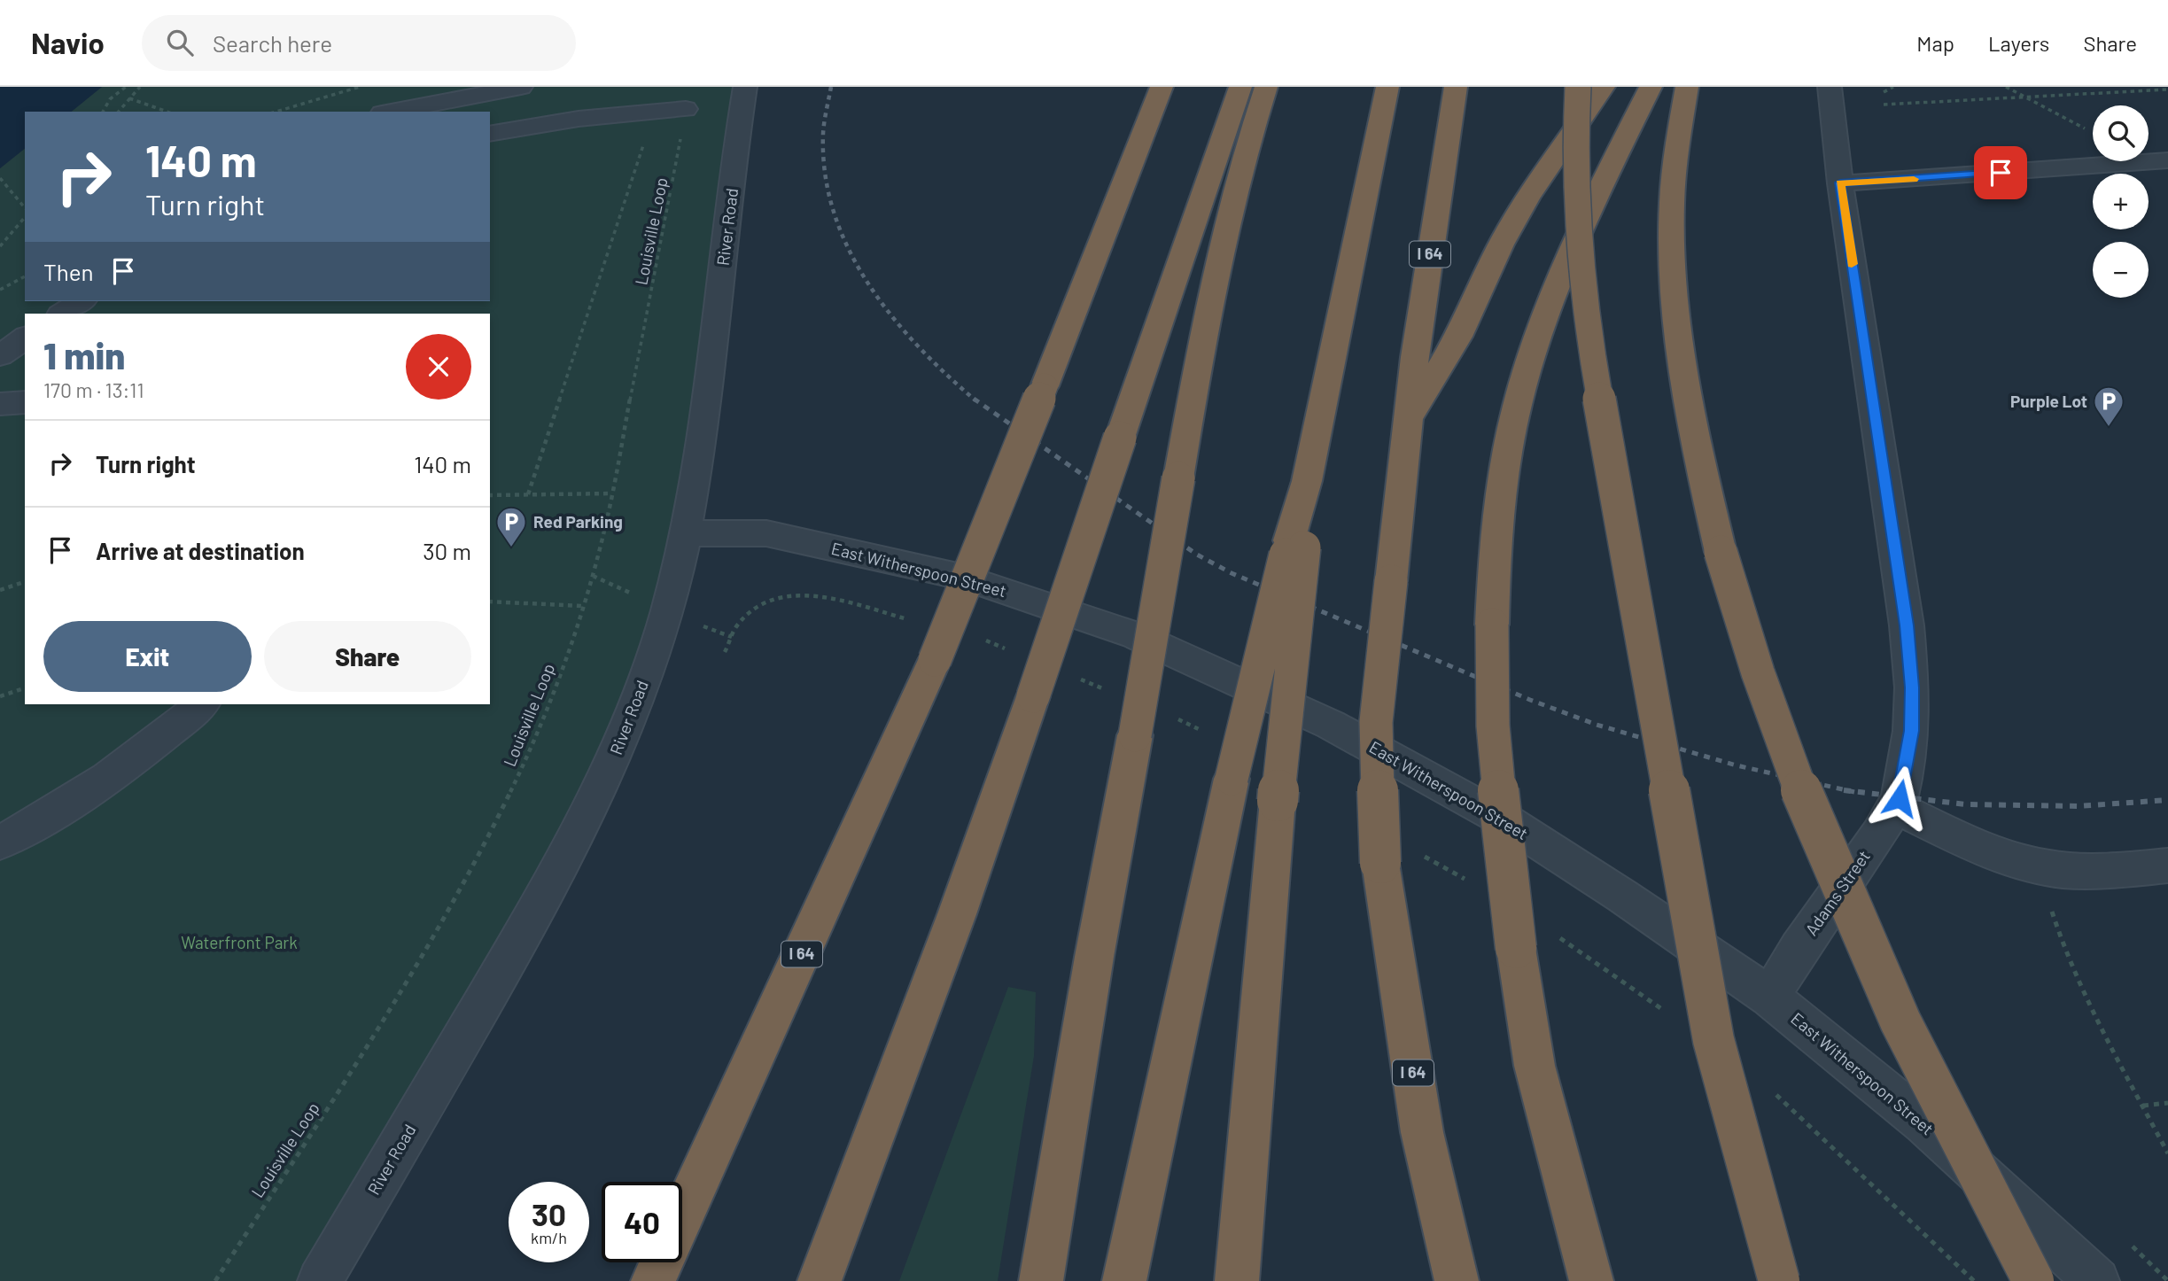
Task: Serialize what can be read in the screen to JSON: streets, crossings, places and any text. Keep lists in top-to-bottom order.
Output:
{
  "streets": {
    "highway": ["I 64"],
    "street": ["River Road", "East Witherspoon Street", "Adams Street"],
    "path": ["Louisville Loop"]
  },
  "crossings": [
    ["River Road", "East Witherspoon Street"],
    ["East Witherspoon Street", "Adams Street"]
  ],
  "parks": ["Waterfront Park"],
  "places": {
    "parking": ["Purple Lot", "Red Parking"]
  },
  "page": {
    "header": "Navio",
    "search": "Search here",
    "nav": ["Map", "Layers", "Share"],
    "map_buttons": ["+", "−"],
    "turn": ["140 m", "Turn right"],
    "then": "Then",
    "heading": ["1 min", "170 m · 13:11"],
    "list": [
      {
        "name": "Turn right",
        "value": "140 m"
      },
      {
        "name": "Arrive at destination",
        "value": "30 m"
      }
    ],
    "buttons": ["Exit", "Share"],
    "speed": "30 km/h",
    "limit": "40"
  }
}
